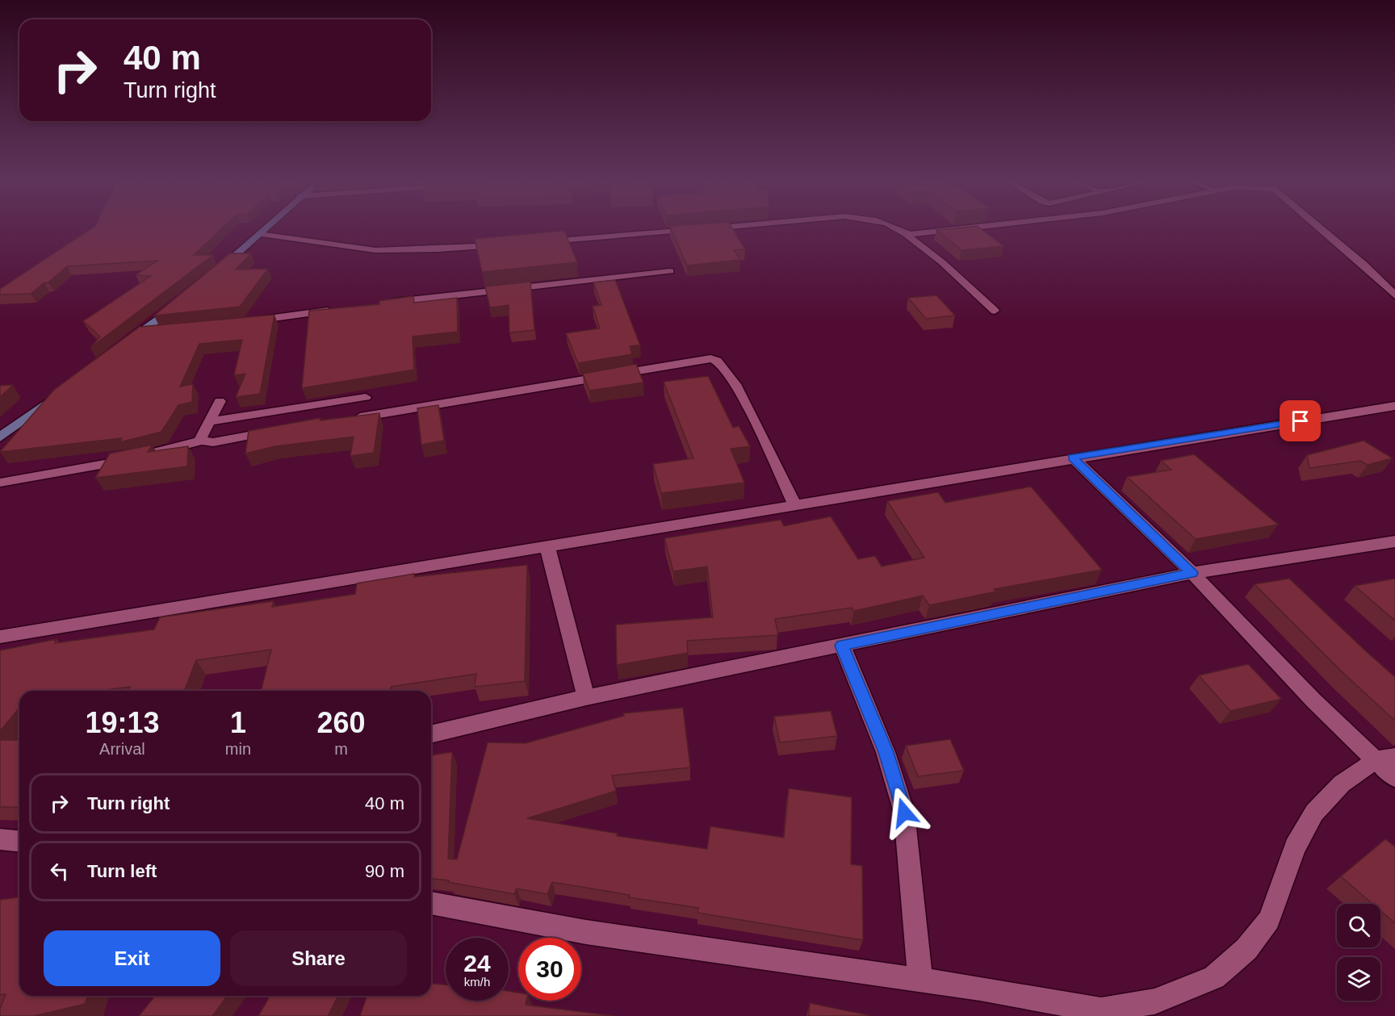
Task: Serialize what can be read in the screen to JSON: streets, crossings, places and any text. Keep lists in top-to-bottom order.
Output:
{
  "page": {
    "turn": ["40 m", "Turn right"],
    "eta": [
      "19:13",
      "Arrival",
      "1",
      "min",
      "260",
      "m"
    ],
    "list": [
      {
        "name": "Turn right",
        "value": "40 m"
      },
      {
        "name": "Turn left",
        "value": "90 m"
      }
    ],
    "buttons": ["Exit", "Share"],
    "speed": "24 km/h",
    "limit": "30"
  }
}
